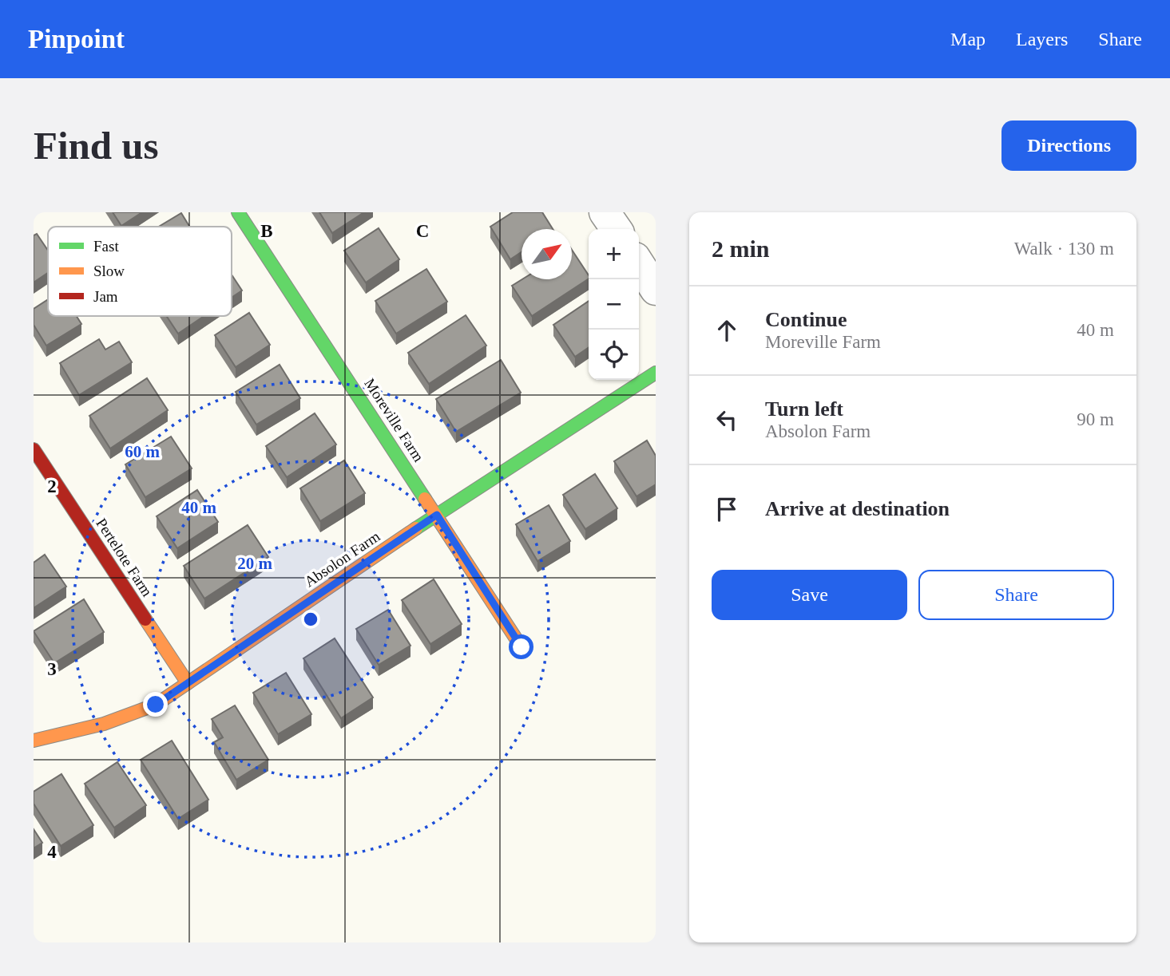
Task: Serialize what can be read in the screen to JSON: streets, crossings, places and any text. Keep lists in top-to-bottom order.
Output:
{
  "streets": {
    "street": ["Moreville Farm", "Pertelote Farm", "Absolon Farm"]
  },
  "crossings": [
    ["Moreville Farm", "Absolon Farm"],
    ["Pertelote Farm", "Absolon Farm"]
  ],
  "legend": ["Fast", "Slow", "Jam"],
  "north": "top right",
  "page": {
    "header": "Pinpoint",
    "nav": ["Map", "Layers", "Share"],
    "buttons": [
      "Directions",
      ["Save", "Share"]
    ],
    "title": "Find us",
    "heading": ["2 min", "Walk · 130 m"],
    "map_buttons": ["+", "−"],
    "list": [
      ["Continue", "Moreville Farm", "40 m"],
      ["Turn left", "Absolon Farm", "90 m"],
      "Arrive at destination"
    ]
  },
  "grid": {
    "columns": ["B", "C"],
    "rows": ["2", "3", "4"]
  },
  "rings": ["60 m", "40 m", "20 m"]
}
